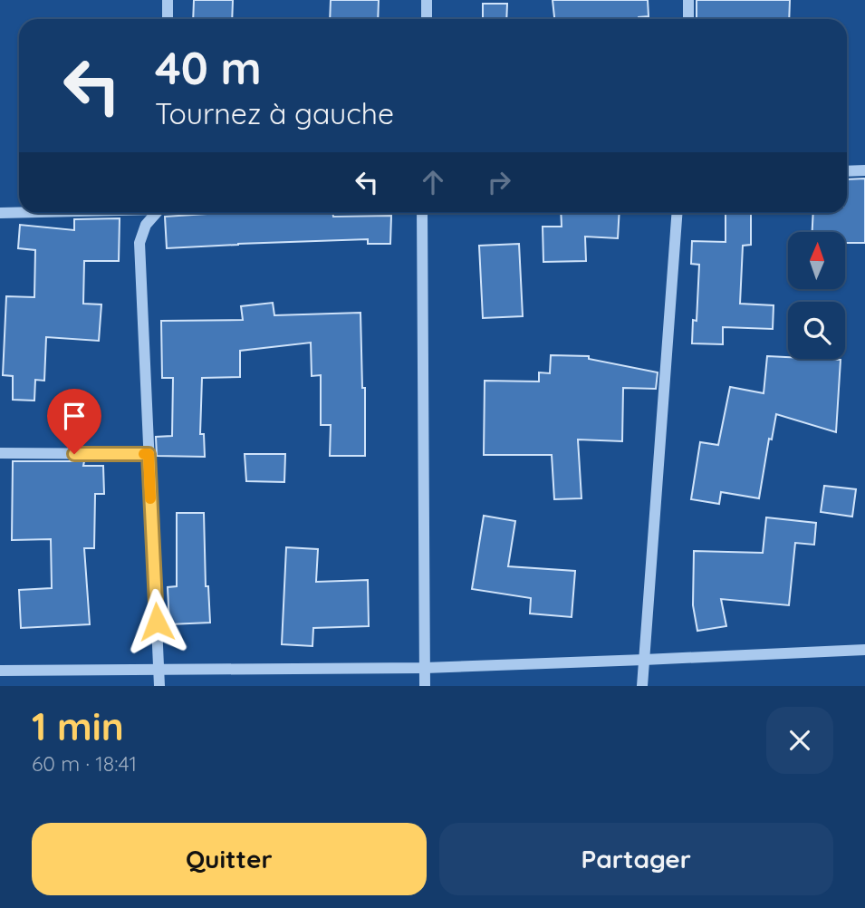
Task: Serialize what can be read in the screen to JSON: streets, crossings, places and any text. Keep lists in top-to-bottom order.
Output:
{
  "north": "top",
  "page": {
    "turn": ["40 m", "Tournez à gauche"],
    "heading": ["1 min", "60 m · 18:41"],
    "buttons": ["Quitter", "Partager"]
  }
}
